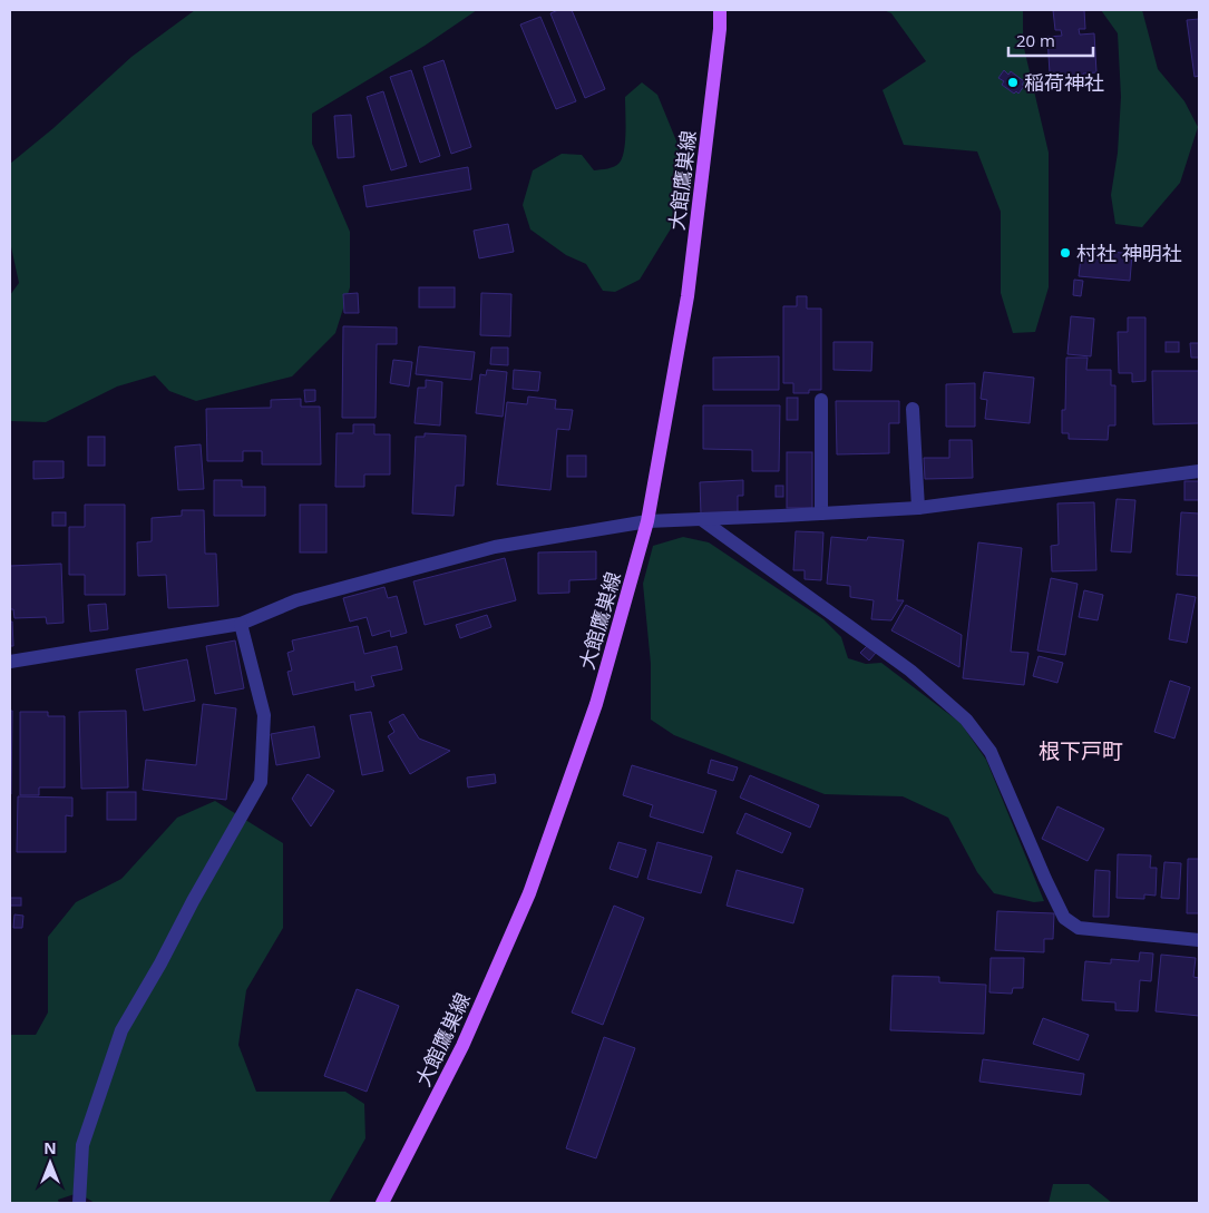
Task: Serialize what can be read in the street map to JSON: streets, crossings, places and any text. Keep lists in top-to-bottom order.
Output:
{
  "streets": {
    "main road": ["大館鷹巣線"]
  },
  "districts": ["根下戸町"],
  "places": ["稲荷神社", "村社 神明社"],
  "scale_bar": "20 m",
  "north": "top"
}
